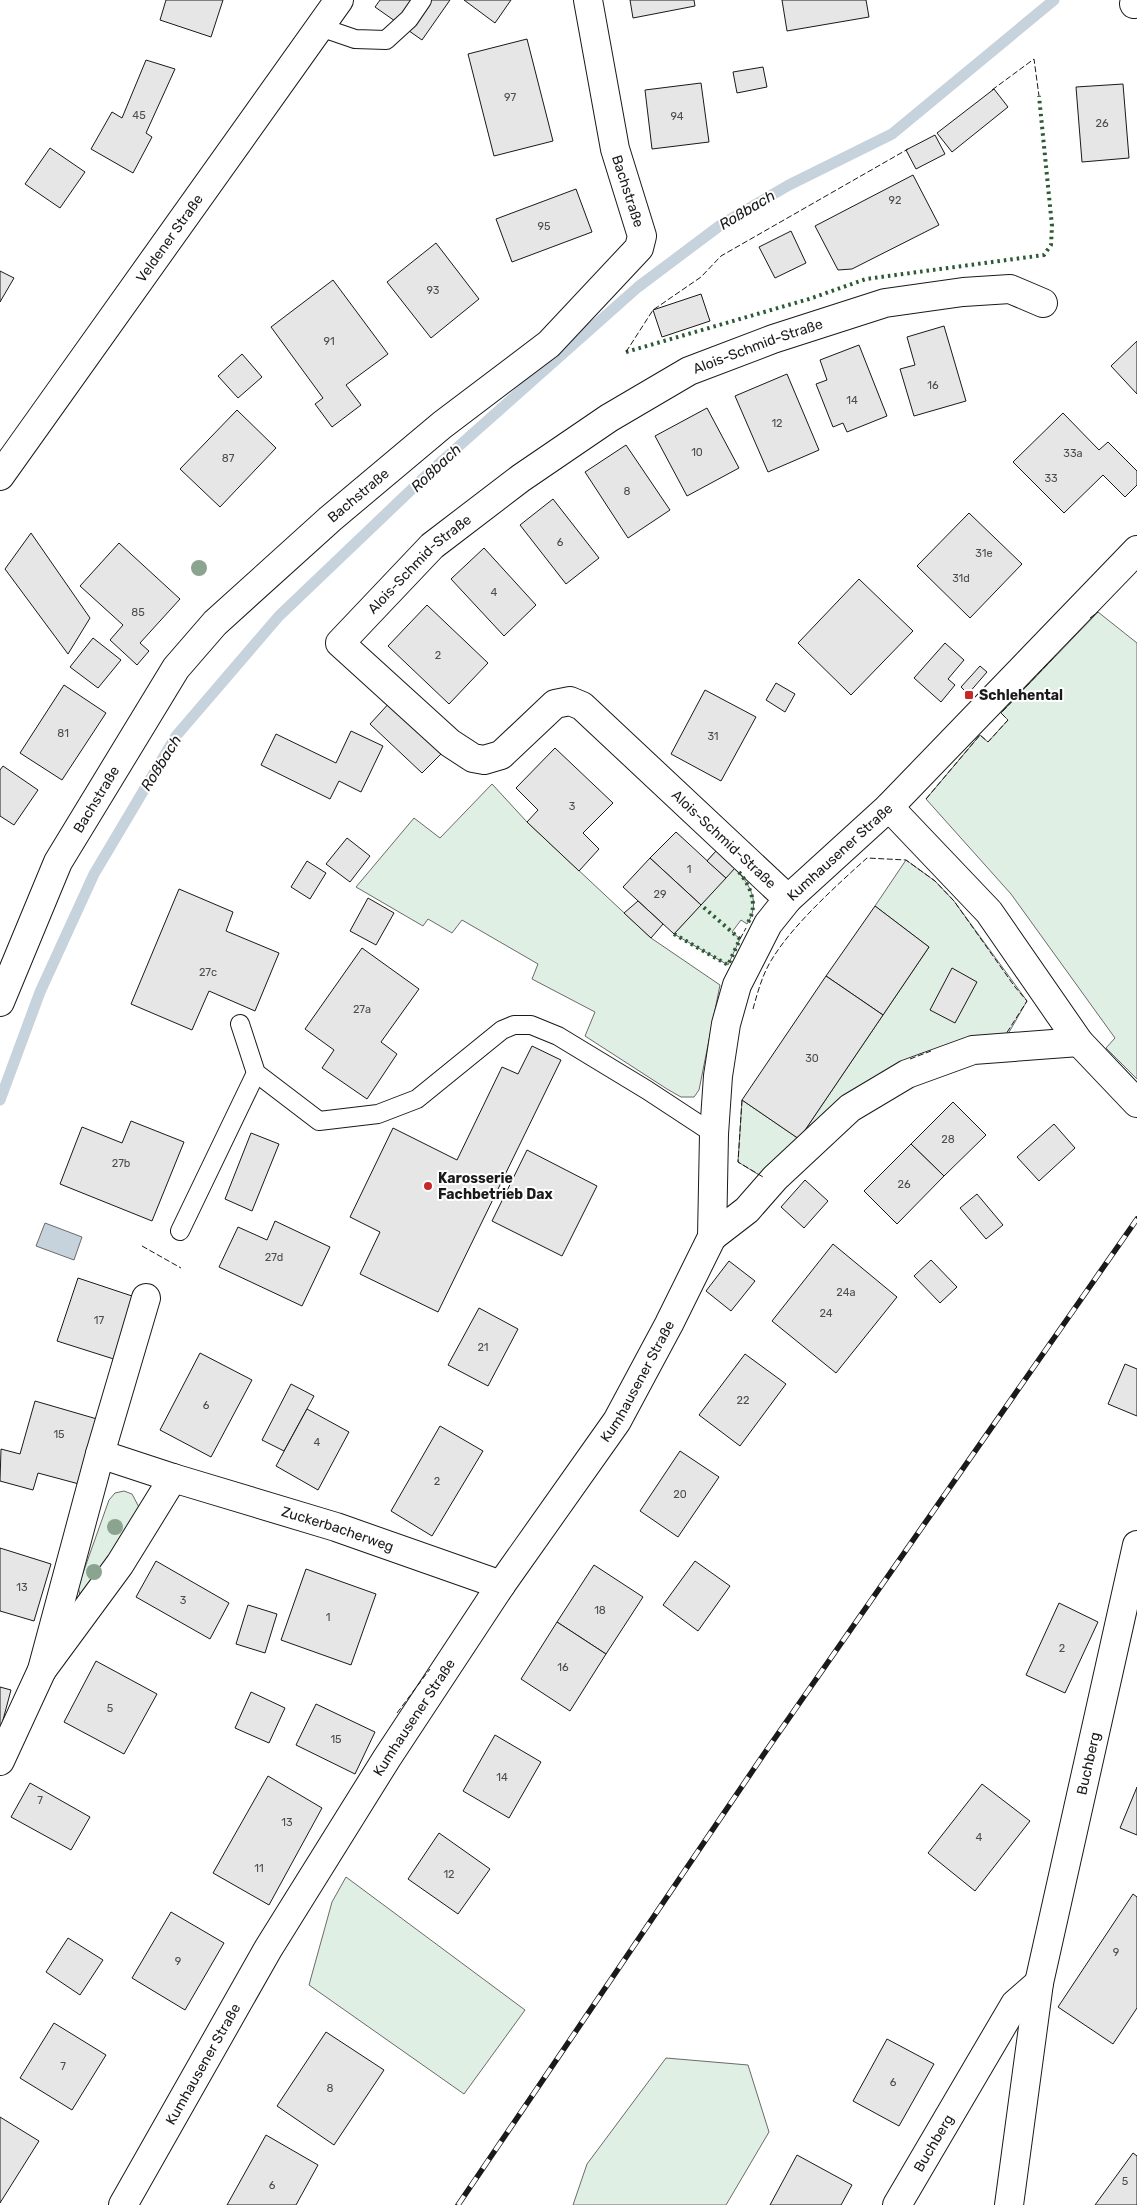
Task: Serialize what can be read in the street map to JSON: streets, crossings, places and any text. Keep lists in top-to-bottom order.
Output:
{
  "streets": {
    "street": [
      "Bachstraße",
      "Veldener Straße",
      "Alois-Schmid-Straße",
      "Kumhausener Straße",
      "Zuckerbacherweg",
      "Buchberg"
    ]
  },
  "crossings": [
    ["Alois-Schmid-Straße", "Kumhausener Straße"],
    ["Kumhausener Straße", "Zuckerbacherweg"]
  ],
  "water": ["Roßbach"],
  "places": {
    "transit": ["Schlehental"],
    "other": ["Karosserie Fachbetrieb Dax"]
  },
  "house_numbers": [
    "97",
    "45",
    "94",
    "26",
    "92",
    "95",
    "93",
    "91",
    "16",
    "14",
    "12",
    "10",
    "33a",
    "87",
    "33",
    "8",
    "6",
    "31e",
    "31d",
    "4",
    "85",
    "2",
    "81",
    "31",
    "3",
    "1",
    "29",
    "27c",
    "27a",
    "30",
    "28",
    "27b",
    "26",
    "27d",
    "24a",
    "24",
    "17",
    "21",
    "22",
    "6",
    "15",
    "4",
    "2",
    "20",
    "13",
    "3",
    "18",
    "1",
    "2",
    "16",
    "5",
    "15",
    "14",
    "7",
    "13",
    "4",
    "11",
    "12",
    "9",
    "9",
    "7",
    "6",
    "8",
    "5",
    "6"
  ]
}
